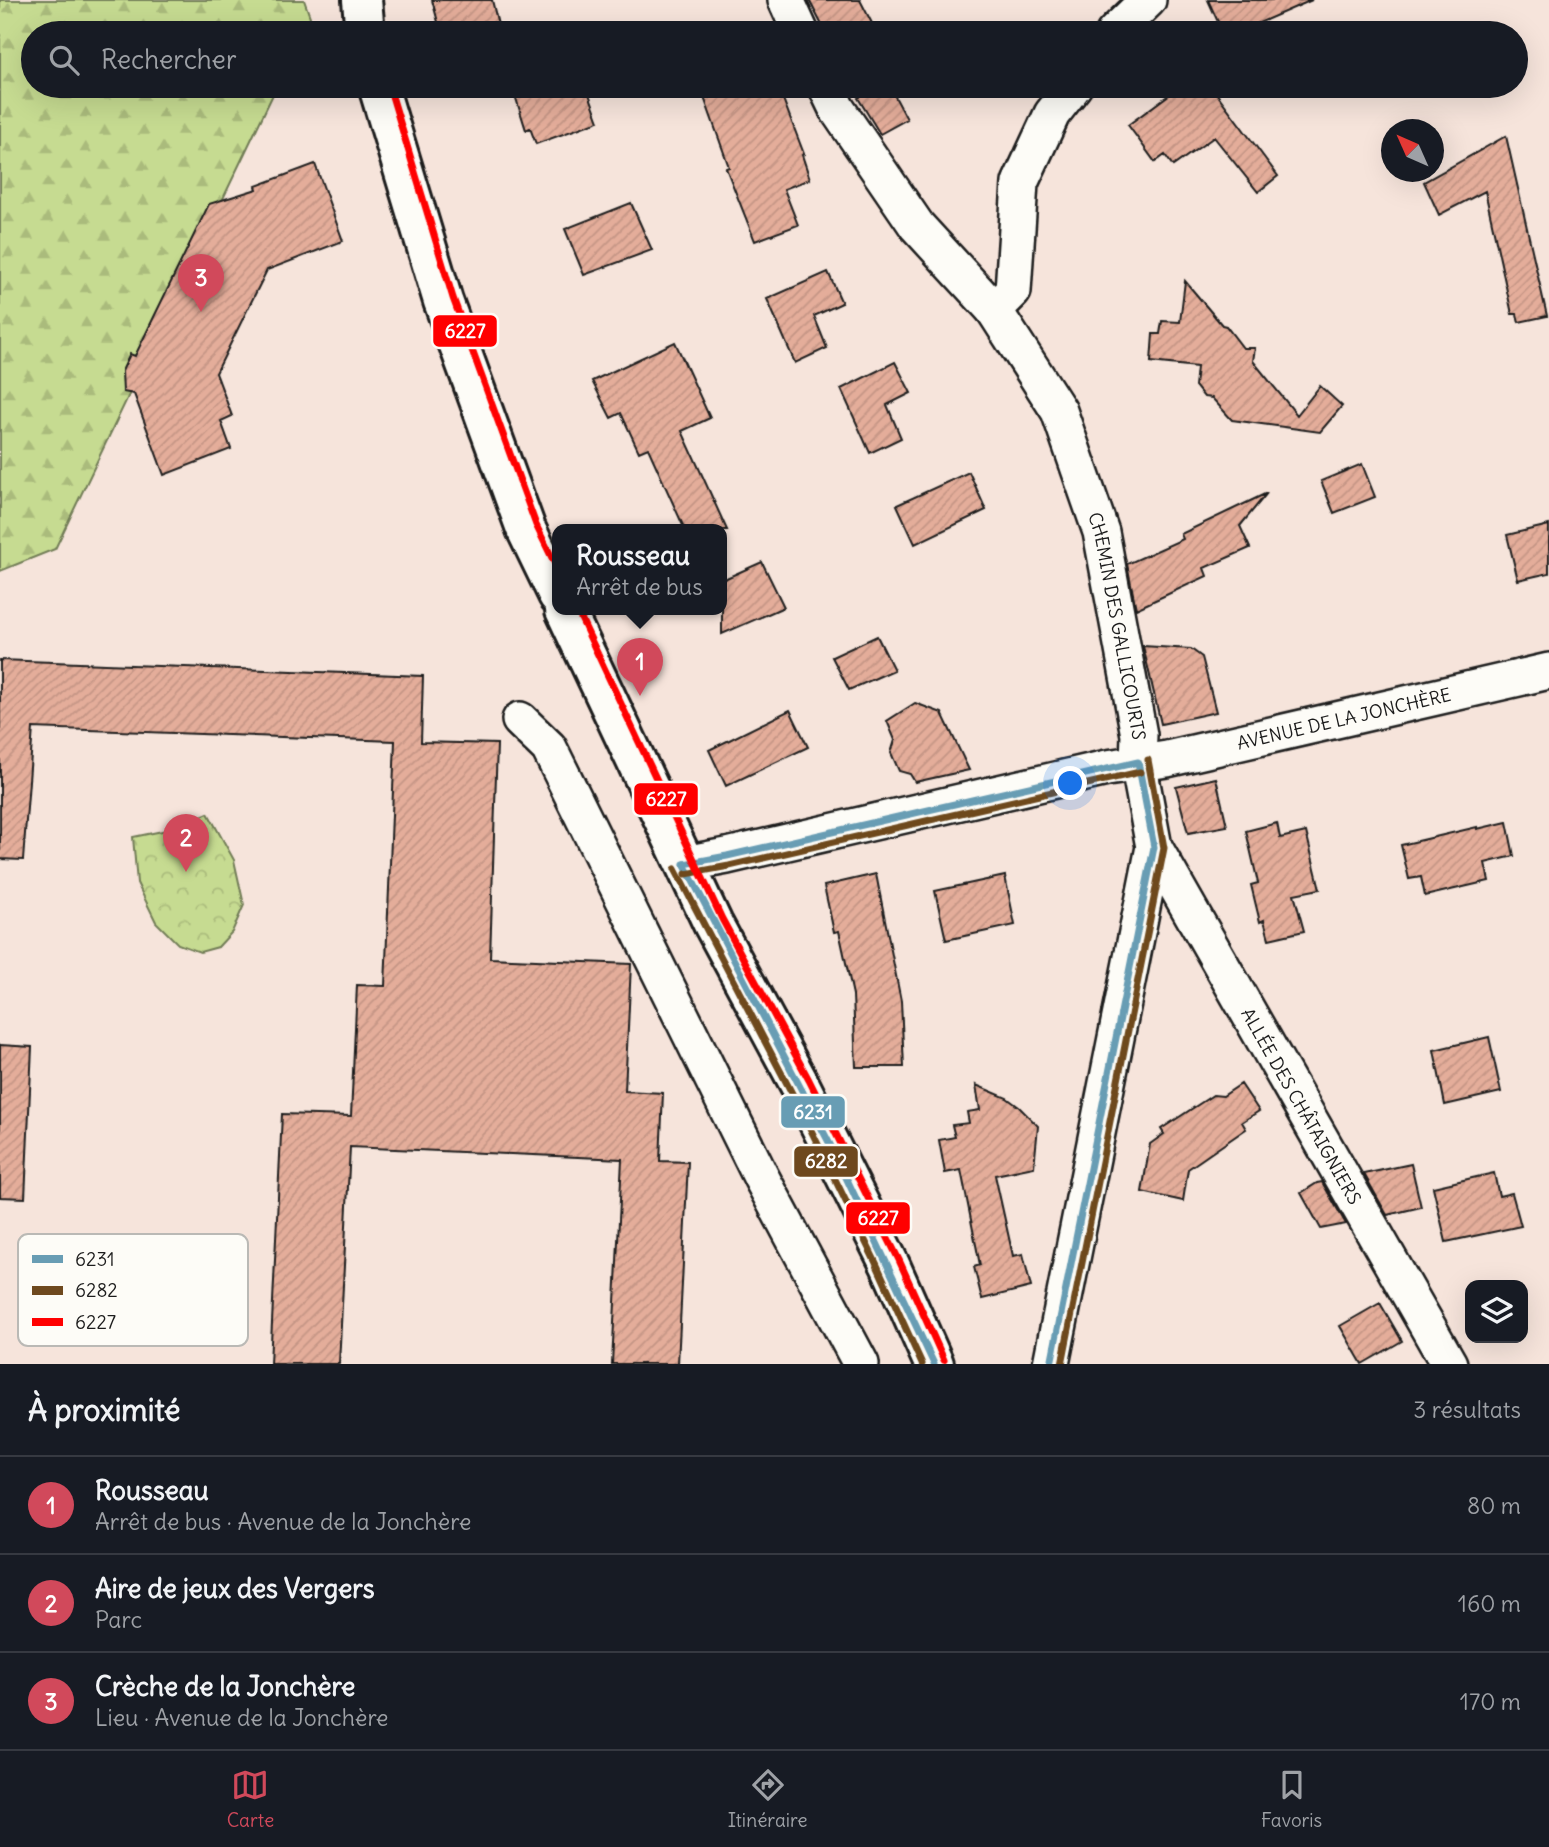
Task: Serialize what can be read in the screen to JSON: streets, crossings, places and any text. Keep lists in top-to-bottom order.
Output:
{
  "streets": {
    "street": ["CHEMIN DES GALLICOURTS", "AVENUE DE LA JONCHÈRE", "ALLÉE DES CHÂTAIGNIERS"]
  },
  "crossings": [
    ["CHEMIN DES GALLICOURTS", "AVENUE DE LA JONCHÈRE"],
    ["CHEMIN DES GALLICOURTS", "ALLÉE DES CHÂTAIGNIERS"]
  ],
  "lines": ["transit line 6227", "transit line 6282", "transit line 6231"],
  "legend": ["6231", "6282", "6227"],
  "north": "top left",
  "page": {
    "search": "Rechercher",
    "pins": ["3", "1", "2"],
    "popup": ["Rousseau", "Arrêt de bus"],
    "heading": ["À proximité", "3 résultats"],
    "list": [
      {
        "mark": "1",
        "name": "Rousseau",
        "note": "Arrêt de bus · Avenue de la Jonchère",
        "value": "80 m"
      },
      {
        "mark": "2",
        "name": "Aire de jeux des Vergers",
        "note": "Parc",
        "value": "160 m"
      },
      {
        "mark": "3",
        "name": "Crèche de la Jonchère",
        "note": "Lieu · Avenue de la Jonchère",
        "value": "170 m"
      }
    ],
    "nav": ["Carte", "Itinéraire", "Favoris"]
  }
}
